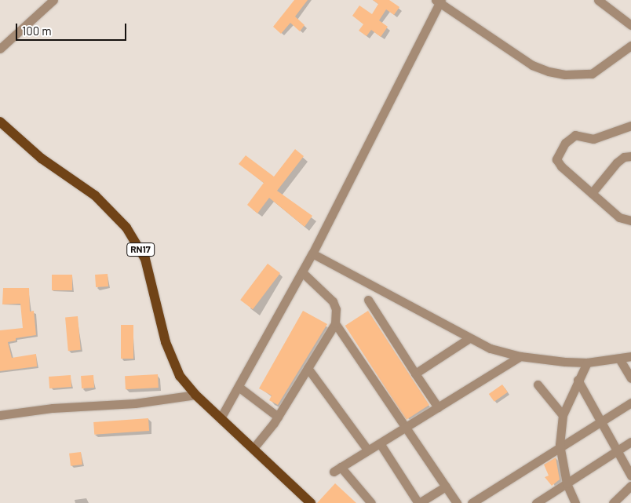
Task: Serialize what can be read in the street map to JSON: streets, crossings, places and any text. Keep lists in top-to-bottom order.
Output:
{
  "streets": {
    "main road": ["RN17"]
  },
  "scale_bar": "100 m"
}
